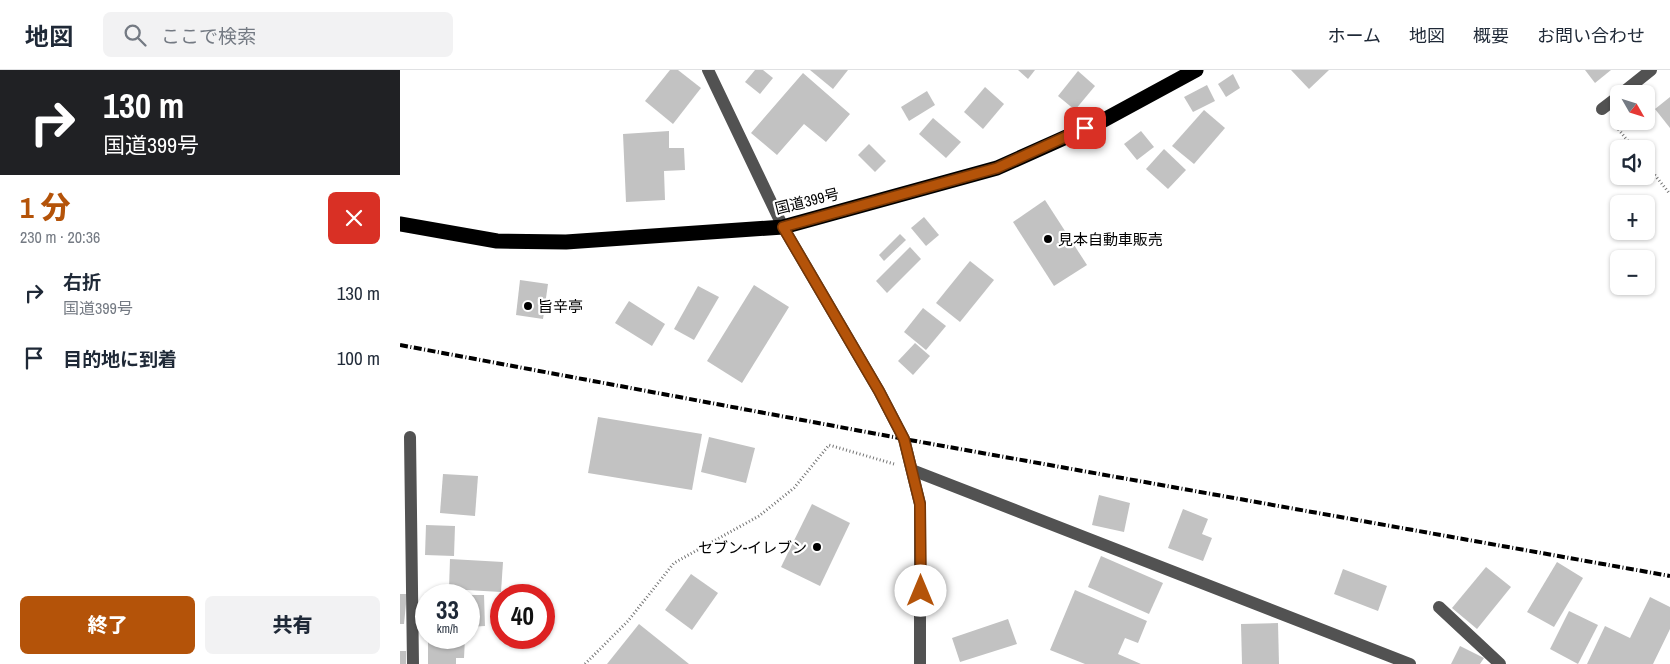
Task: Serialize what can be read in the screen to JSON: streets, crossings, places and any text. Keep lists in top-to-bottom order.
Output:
{
  "streets": {
    "highway": ["国道399号"]
  },
  "places": ["見本自動車販売", "旨辛亭", "セブン-イレブン"],
  "north": "bottom right",
  "page": {
    "header": "地図",
    "search": "ここで検索",
    "nav": [
      "ホーム",
      "地図",
      "概要",
      "お問い合わせ"
    ],
    "turn": ["130 m", "国道399号"],
    "map_buttons": ["+", "−"],
    "heading": ["1 分", "230 m · 20:36"],
    "list": [
      {
        "name": "右折",
        "note": "国道399号",
        "value": "130 m"
      },
      {
        "name": "目的地に到着",
        "value": "100 m"
      }
    ],
    "speed": "33 km/h",
    "limit": "40",
    "buttons": ["終了", "共有"]
  }
}
